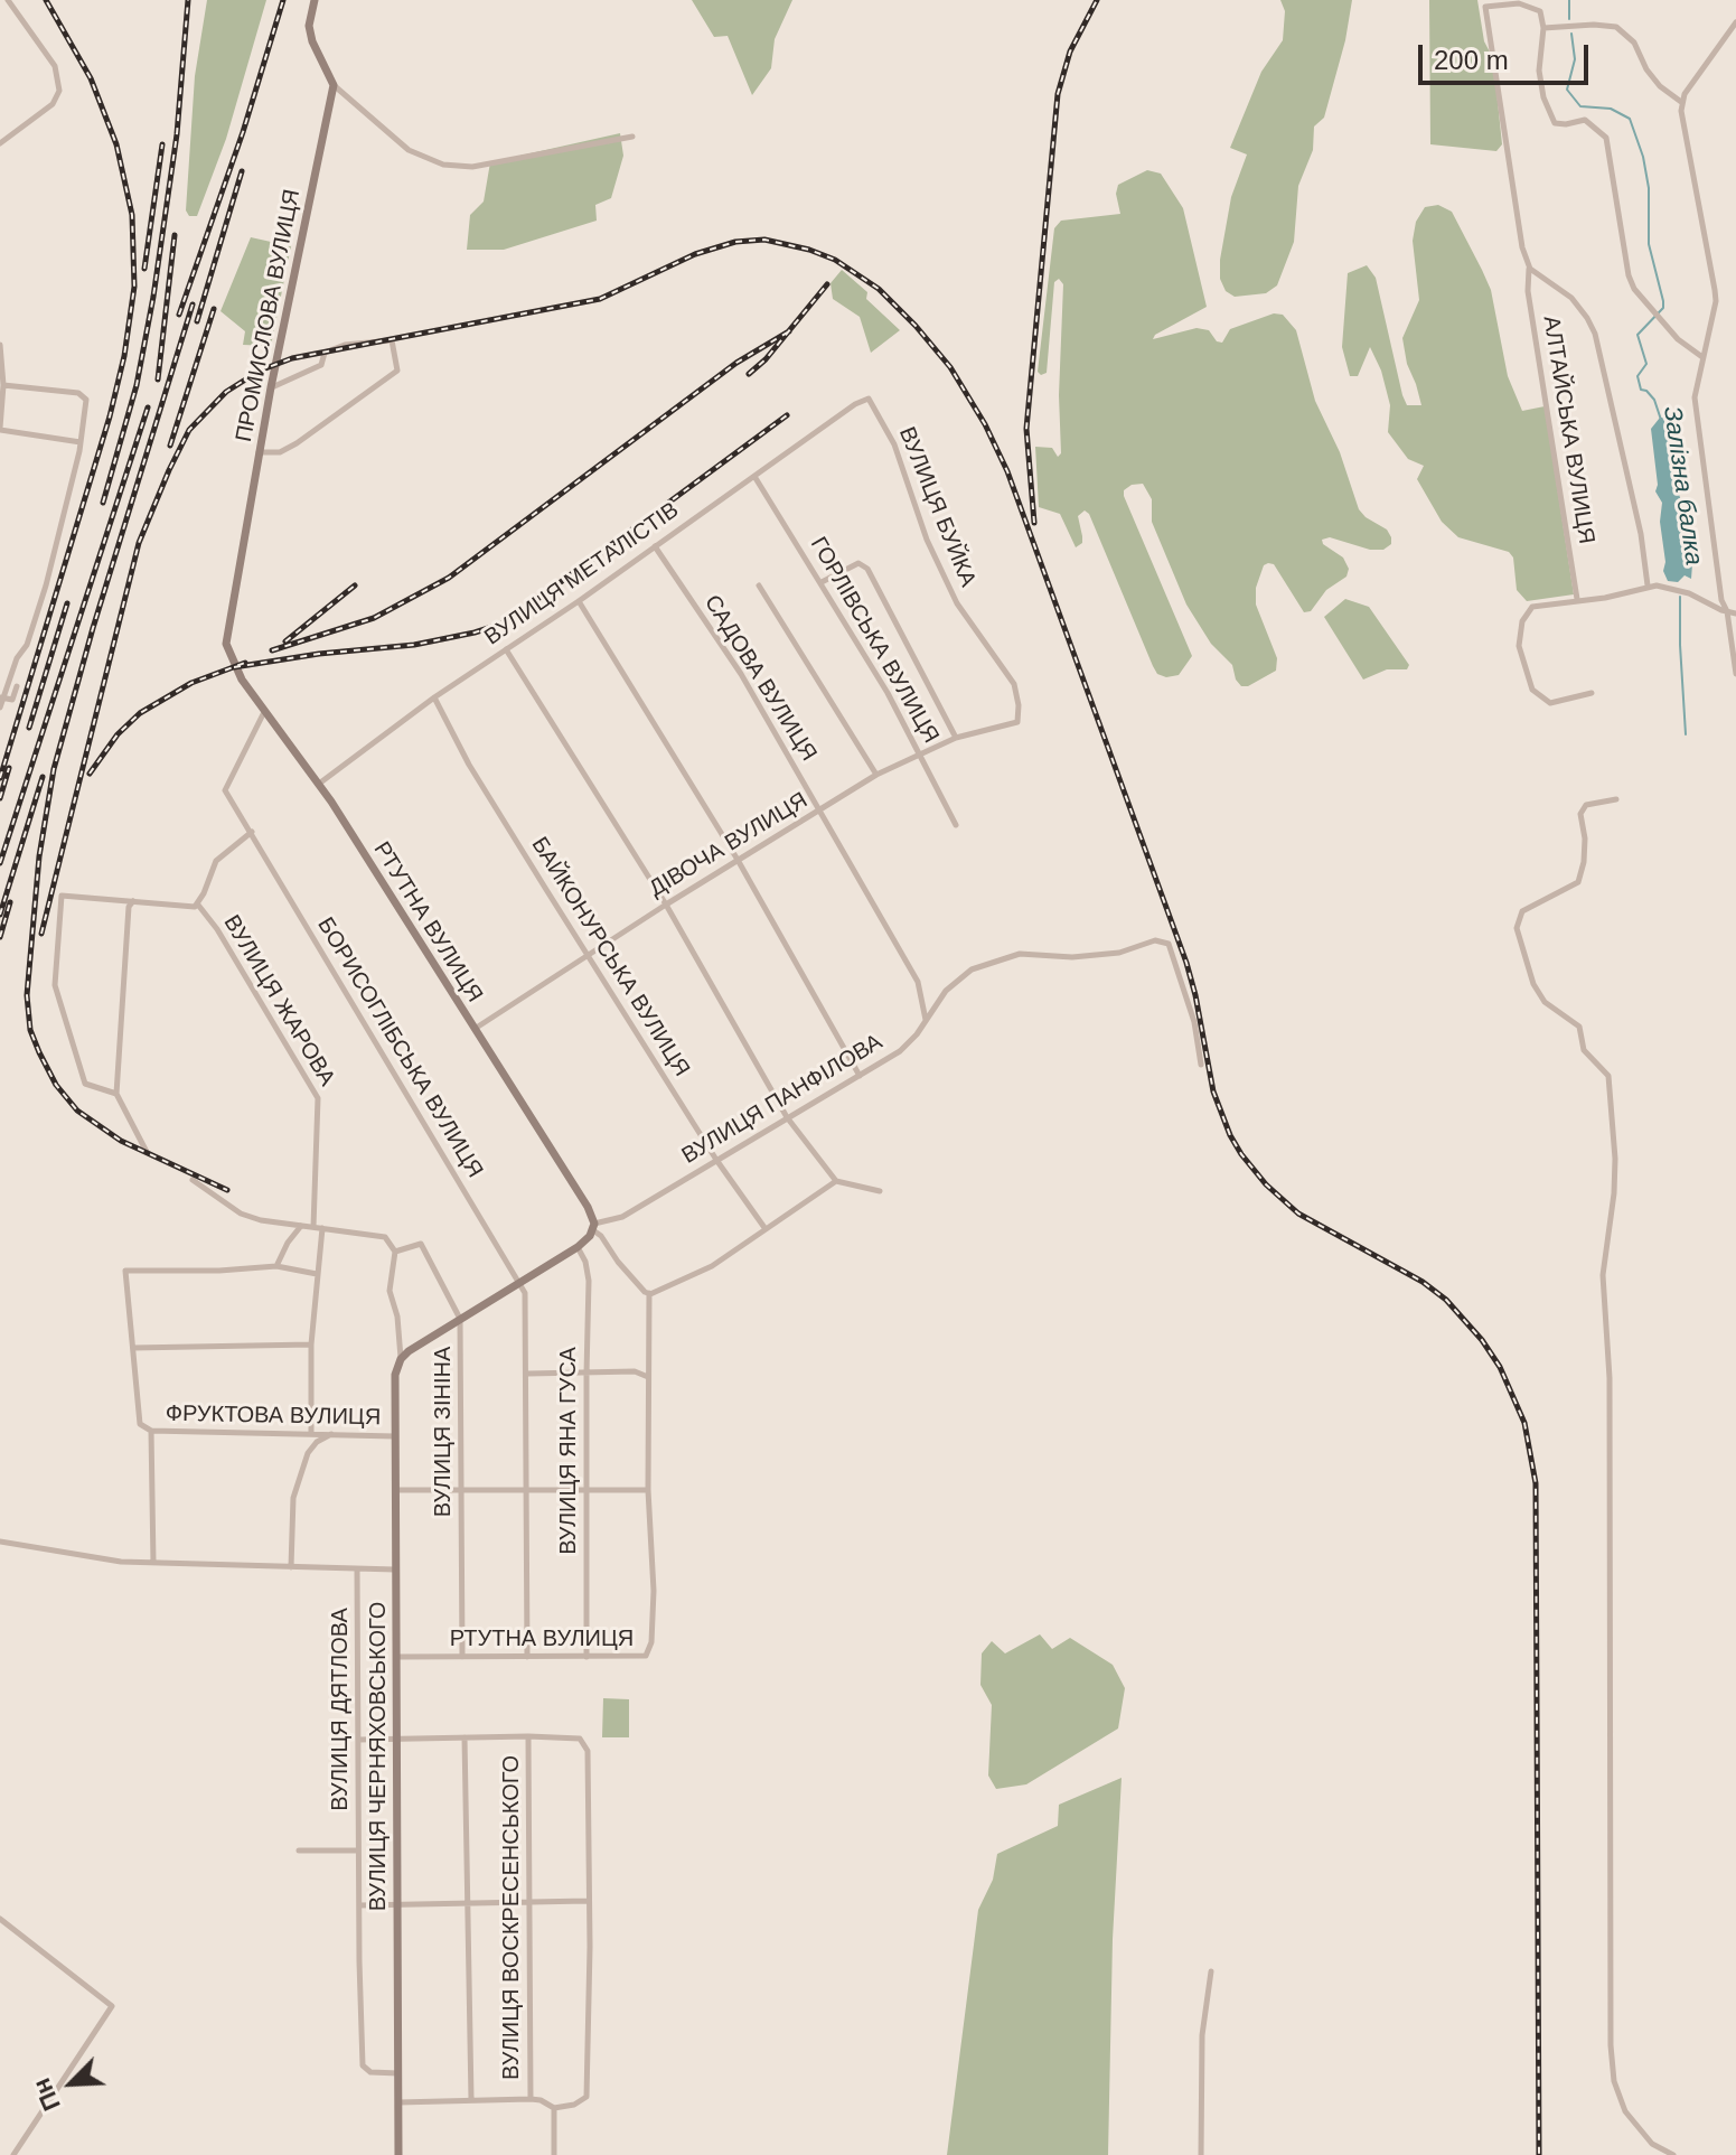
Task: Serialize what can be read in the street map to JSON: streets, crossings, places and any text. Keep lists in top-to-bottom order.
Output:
{
  "streets": {
    "main road": [
      "ПРОМИСЛОВА ВУЛИЦЯ",
      "РТУТНА ВУЛИЦЯ",
      "ВУЛИЦЯ ПАНФІЛОВА",
      "ВУЛИЦЯ ЧЕРНЯХОВСЬКОГО"
    ],
    "street": [
      "АЛТАЙСЬКА ВУЛИЦЯ",
      "ВУЛИЦЯ БУЙКА",
      "ВУЛИЦЯ МЕТАЛІСТІВ",
      "ГОРЛІВСЬКА ВУЛИЦЯ",
      "САДОВА ВУЛИЦЯ",
      "ДІВОЧА ВУЛИЦЯ",
      "БАЙКОНУРСЬКА ВУЛИЦЯ",
      "ВУЛИЦЯ ЖАРОВА",
      "БОРИСОГЛІБСЬКА ВУЛИЦЯ",
      "ФРУКТОВА ВУЛИЦЯ",
      "ВУЛИЦЯ ЗІНІНА",
      "ВУЛИЦЯ ЯНА ГУСА",
      "ВУЛИЦЯ ДЯТЛОВА",
      "ВУЛИЦЯ ВОСКРЕСЕНСЬКОГО"
    ]
  },
  "crossings": [
    ["ПРОМИСЛОВА ВУЛИЦЯ", "РТУТНА ВУЛИЦЯ"],
    ["ВУЛИЦЯ БУЙКА", "ВУЛИЦЯ МЕТАЛІСТІВ"],
    ["ВУЛИЦЯ БУЙКА", "ДІВОЧА ВУЛИЦЯ"],
    ["ВУЛИЦЯ МЕТАЛІСТІВ", "ГОРЛІВСЬКА ВУЛИЦЯ"],
    ["ВУЛИЦЯ МЕТАЛІСТІВ", "САДОВА ВУЛИЦЯ"],
    ["ВУЛИЦЯ МЕТАЛІСТІВ", "РТУТНА ВУЛИЦЯ"],
    ["ВУЛИЦЯ МЕТАЛІСТІВ", "БАЙКОНУРСЬКА ВУЛИЦЯ"],
    ["ГОРЛІВСЬКА ВУЛИЦЯ", "ДІВОЧА ВУЛИЦЯ"],
    ["САДОВА ВУЛИЦЯ", "ДІВОЧА ВУЛИЦЯ"],
    ["САДОВА ВУЛИЦЯ", "ВУЛИЦЯ ПАНФІЛОВА"],
    ["ДІВОЧА ВУЛИЦЯ", "РТУТНА ВУЛИЦЯ"],
    ["ДІВОЧА ВУЛИЦЯ", "БАЙКОНУРСЬКА ВУЛИЦЯ"],
    ["РТУТНА ВУЛИЦЯ", "БОРИСОГЛІБСЬКА ВУЛИЦЯ"],
    ["РТУТНА ВУЛИЦЯ", "ВУЛИЦЯ ПАНФІЛОВА"],
    ["РТУТНА ВУЛИЦЯ", "ВУЛИЦЯ ЗІНІНА"],
    ["РТУТНА ВУЛИЦЯ", "ВУЛИЦЯ ЯНА ГУСА"],
    ["РТУТНА ВУЛИЦЯ", "ВУЛИЦЯ ЧЕРНЯХОВСЬКОГО"],
    ["БАЙКОНУРСЬКА ВУЛИЦЯ", "ВУЛИЦЯ ПАНФІЛОВА"],
    ["БОРИСОГЛІБСЬКА ВУЛИЦЯ", "ВУЛИЦЯ ПАНФІЛОВА"],
    ["ВУЛИЦЯ ПАНФІЛОВА", "ВУЛИЦЯ ЗІНІНА"],
    ["ВУЛИЦЯ ПАНФІЛОВА", "ВУЛИЦЯ ЯНА ГУСА"],
    ["ВУЛИЦЯ ПАНФІЛОВА", "ВУЛИЦЯ ЧЕРНЯХОВСЬКОГО"],
    ["ФРУКТОВА ВУЛИЦЯ", "ВУЛИЦЯ ЧЕРНЯХОВСЬКОГО"],
    ["ВУЛИЦЯ ДЯТЛОВА", "ВУЛИЦЯ ЧЕРНЯХОВСЬКОГО"]
  ],
  "water": ["Залізна балка"],
  "scale_bar": "200 m",
  "north": "bottom left"
}
